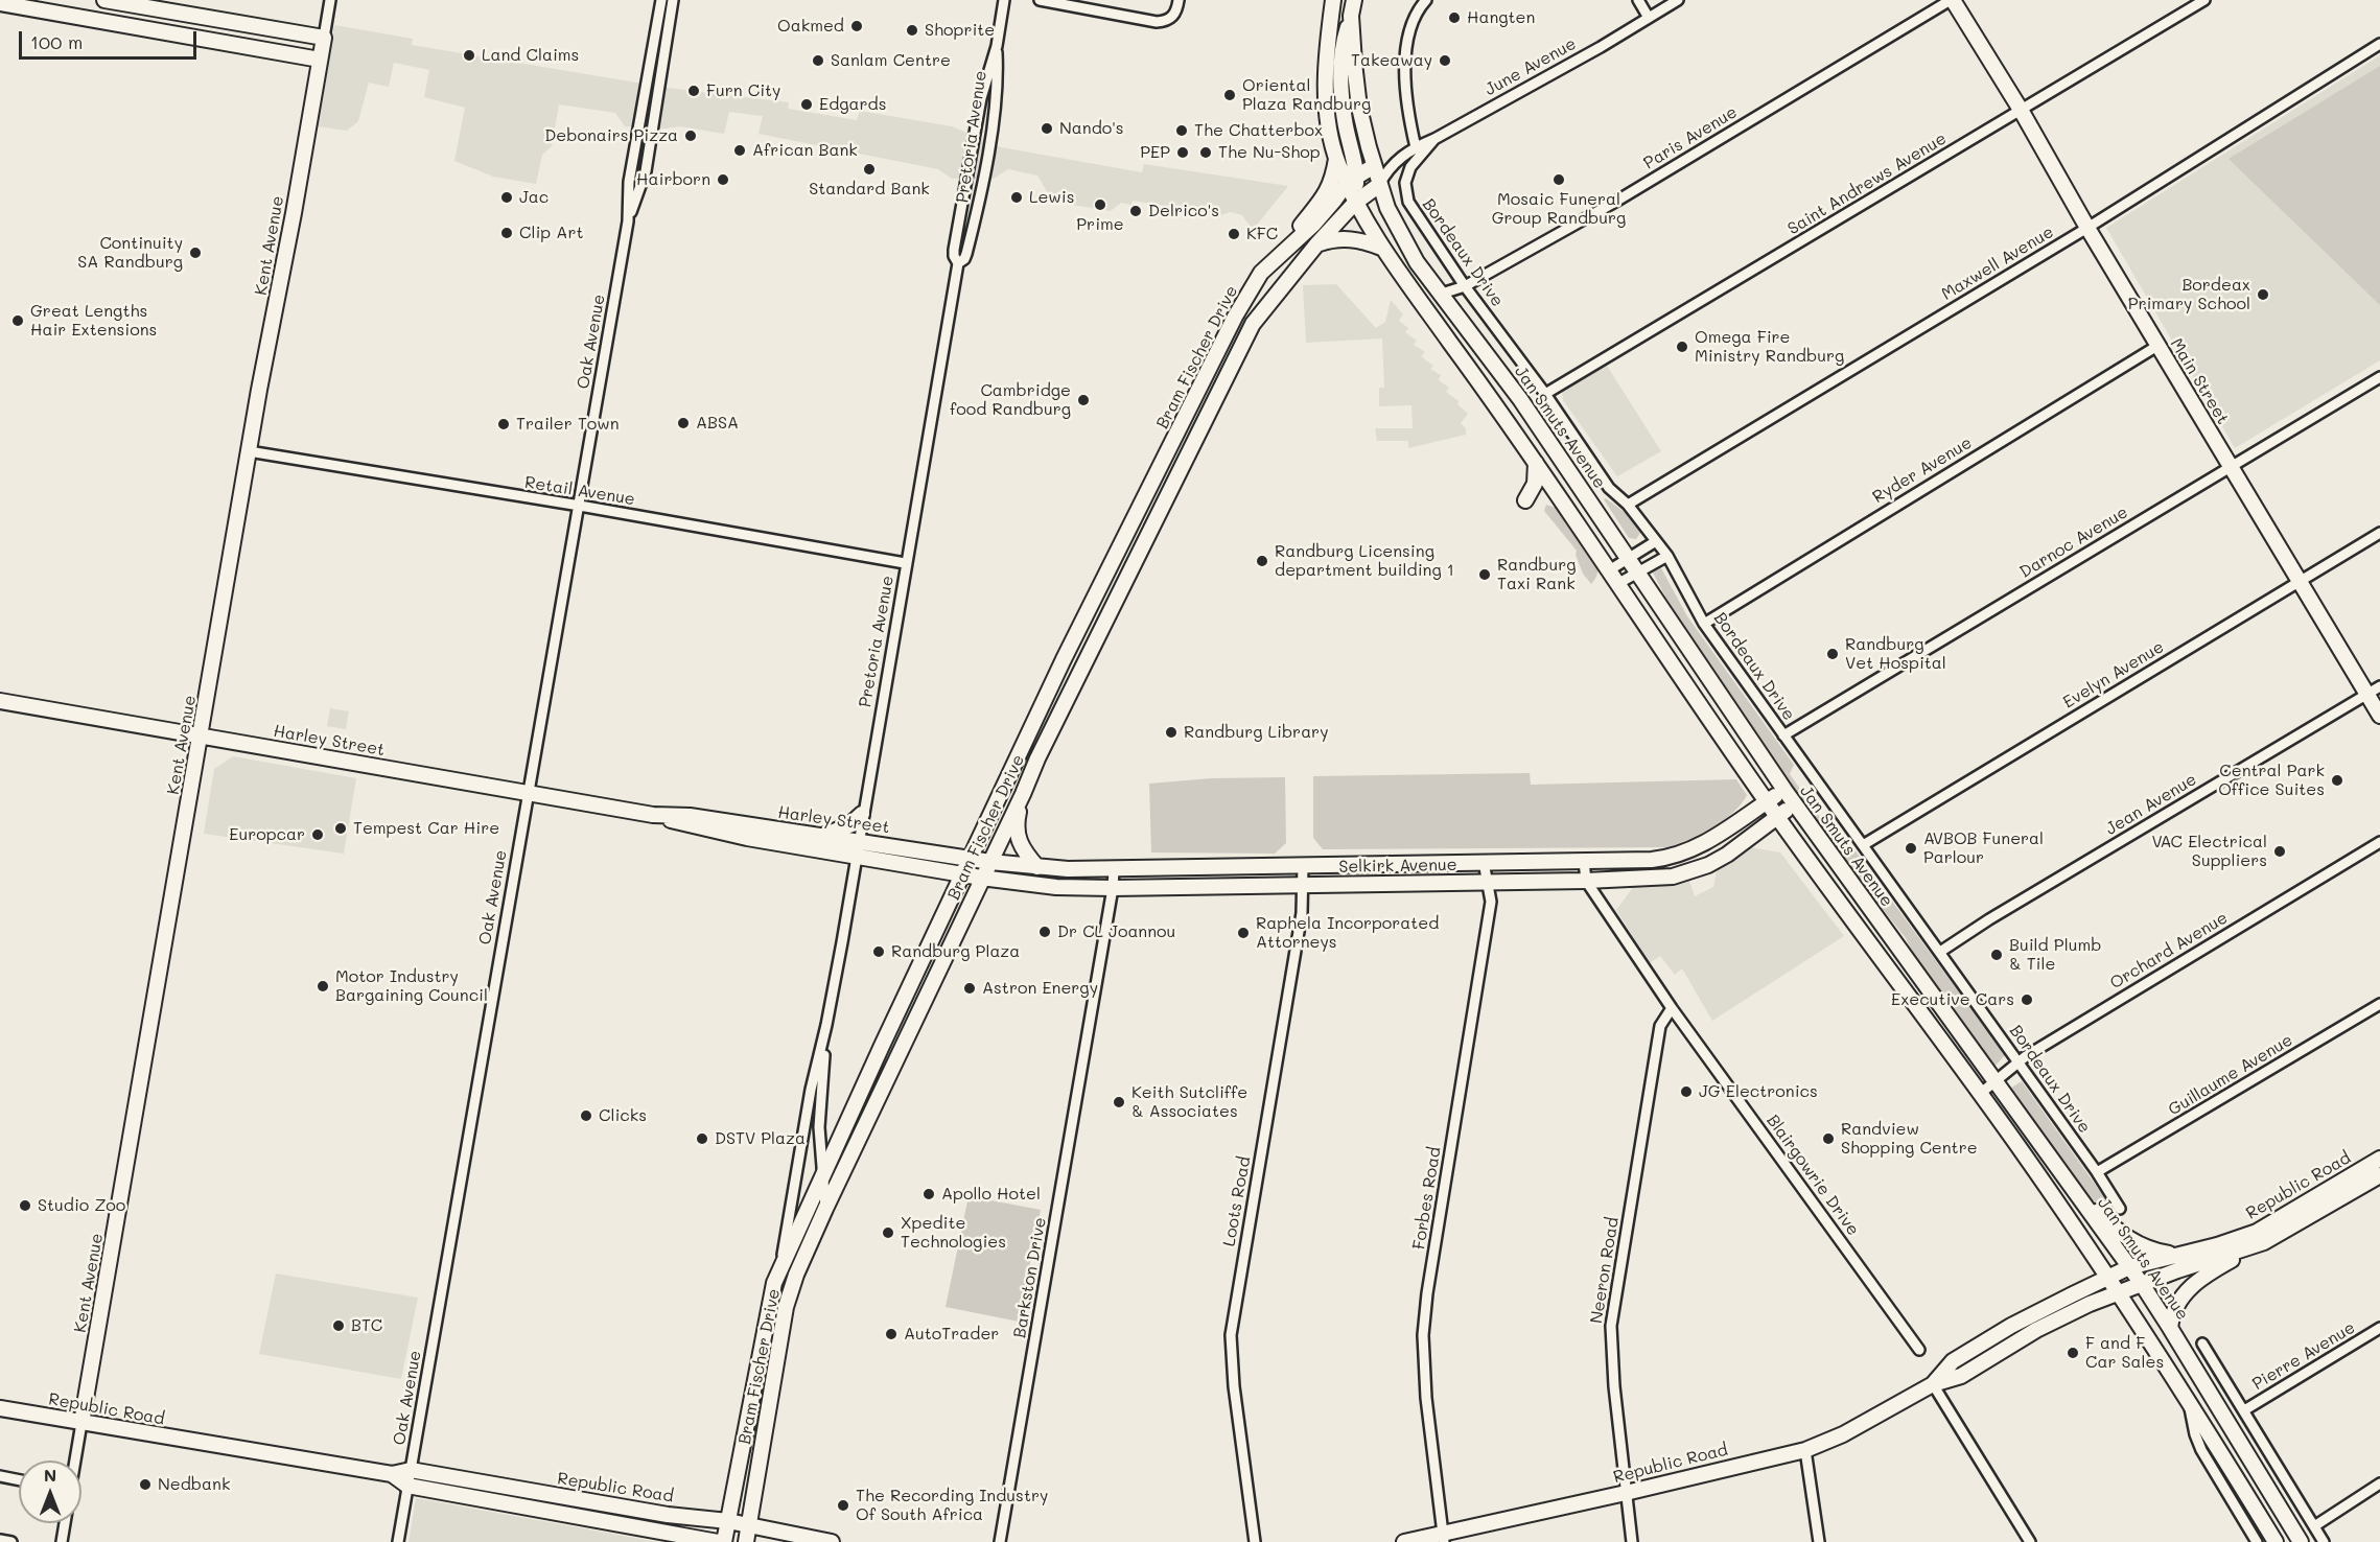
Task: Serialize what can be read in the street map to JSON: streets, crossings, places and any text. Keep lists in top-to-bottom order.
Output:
{
  "streets": {
    "main road": [
      "Kent Avenue",
      "Bram Fischer Drive",
      "Main Street",
      "Jan Smuts Avenue",
      "Harley Street",
      "Selkirk Avenue",
      "Republic Road"
    ],
    "street": [
      "June Avenue",
      "Pretoria Avenue",
      "Paris Avenue",
      "Saint Andrews Avenue",
      "Bordeaux Drive",
      "Maxwell Avenue",
      "Oak Avenue",
      "Ryder Avenue",
      "Retail Avenue",
      "Darnoc Avenue",
      "Evelyn Avenue",
      "Jean Avenue",
      "Orchard Avenue",
      "Guillaume Avenue",
      "Blairgowrie Drive",
      "Forbes Road",
      "Loots Road",
      "Neeron Road",
      "Barkston Drive",
      "Pierre Avenue"
    ]
  },
  "crossings": [
    ["June Avenue", "Bordeaux Drive"],
    ["June Avenue", "Bram Fischer Drive"],
    ["June Avenue", "Jan Smuts Avenue"],
    ["Pretoria Avenue", "Bram Fischer Drive"],
    ["Pretoria Avenue", "Retail Avenue"],
    ["Pretoria Avenue", "Harley Street"],
    ["Paris Avenue", "Bordeaux Drive"],
    ["Paris Avenue", "Main Street"],
    ["Paris Avenue", "Jan Smuts Avenue"],
    ["Saint Andrews Avenue", "Bordeaux Drive"],
    ["Saint Andrews Avenue", "Main Street"],
    ["Kent Avenue", "Retail Avenue"],
    ["Kent Avenue", "Harley Street"],
    ["Kent Avenue", "Republic Road"],
    ["Bordeaux Drive", "Maxwell Avenue"],
    ["Bordeaux Drive", "Ryder Avenue"],
    ["Bordeaux Drive", "Darnoc Avenue"],
    ["Bordeaux Drive", "Evelyn Avenue"],
    ["Bordeaux Drive", "Jean Avenue"],
    ["Bordeaux Drive", "Orchard Avenue"],
    ["Bordeaux Drive", "Guillaume Avenue"],
    ["Maxwell Avenue", "Main Street"],
    ["Oak Avenue", "Retail Avenue"],
    ["Oak Avenue", "Harley Street"],
    ["Oak Avenue", "Republic Road"],
    ["Bram Fischer Drive", "Jan Smuts Avenue"],
    ["Bram Fischer Drive", "Harley Street"],
    ["Bram Fischer Drive", "Selkirk Avenue"],
    ["Bram Fischer Drive", "Republic Road"],
    ["Main Street", "Ryder Avenue"],
    ["Main Street", "Darnoc Avenue"],
    ["Main Street", "Evelyn Avenue"],
    ["Main Street", "Jean Avenue"],
    ["Jan Smuts Avenue", "Selkirk Avenue"],
    ["Jan Smuts Avenue", "Orchard Avenue"],
    ["Jan Smuts Avenue", "Republic Road"],
    ["Harley Street", "Selkirk Avenue"],
    ["Selkirk Avenue", "Blairgowrie Drive"],
    ["Selkirk Avenue", "Forbes Road"],
    ["Selkirk Avenue", "Loots Road"],
    ["Selkirk Avenue", "Barkston Drive"],
    ["Blairgowrie Drive", "Neeron Road"],
    ["Republic Road", "Forbes Road"],
    ["Republic Road", "Neeron Road"]
  ],
  "places": [
    "Hangten",
    "Oakmed",
    "Shoprite",
    "Land Claims",
    "Sanlam Centre",
    "Takeaway",
    "Furn City",
    "Oriental Plaza Randburg",
    "Edgards",
    "Nando's",
    "The Chatterbox",
    "Debonairs Pizza",
    "African Bank",
    "PEP",
    "The Nu-Shop",
    "Standard Bank",
    "Hairborn",
    "Mosaic Funeral Group Randburg",
    "Jac",
    "Lewis",
    "Prime",
    "Delrico's",
    "Clip Art",
    "KFC",
    "Continuity SA Randburg",
    "Bordeax Primary School",
    "Great Lengths Hair Extensions",
    "Omega Fire Ministry Randburg",
    "Cambridge food Randburg",
    "ABSA",
    "Trailer Town",
    "Randburg Licensing department building 1",
    "Randburg Taxi Rank",
    "Randburg Vet Hospital",
    "Randburg Library",
    "Central Park Office Suites",
    "Tempest Car Hire",
    "Europcar",
    "AVBOB Funeral Parlour",
    "VAC Electrical Suppliers",
    "Dr CL Joannou",
    "Raphela Incorporated Attorneys",
    "Randburg Plaza",
    "Build Plumb & Tile",
    "Motor Industry Bargaining Council",
    "Astron Energy",
    "Executive Cars",
    "JG Electronics",
    "Keith Sutcliffe & Associates",
    "Clicks",
    "DSTV Plaza",
    "Randview Shopping Centre",
    "Apollo Hotel",
    "Studio Zoo",
    "Xpedite Technologies",
    "BTC",
    "AutoTrader",
    "F and F Car Sales",
    "Nedbank",
    "The Recording Industry Of South Africa"
  ],
  "scale_bar": "100 m",
  "north": "top"
}
